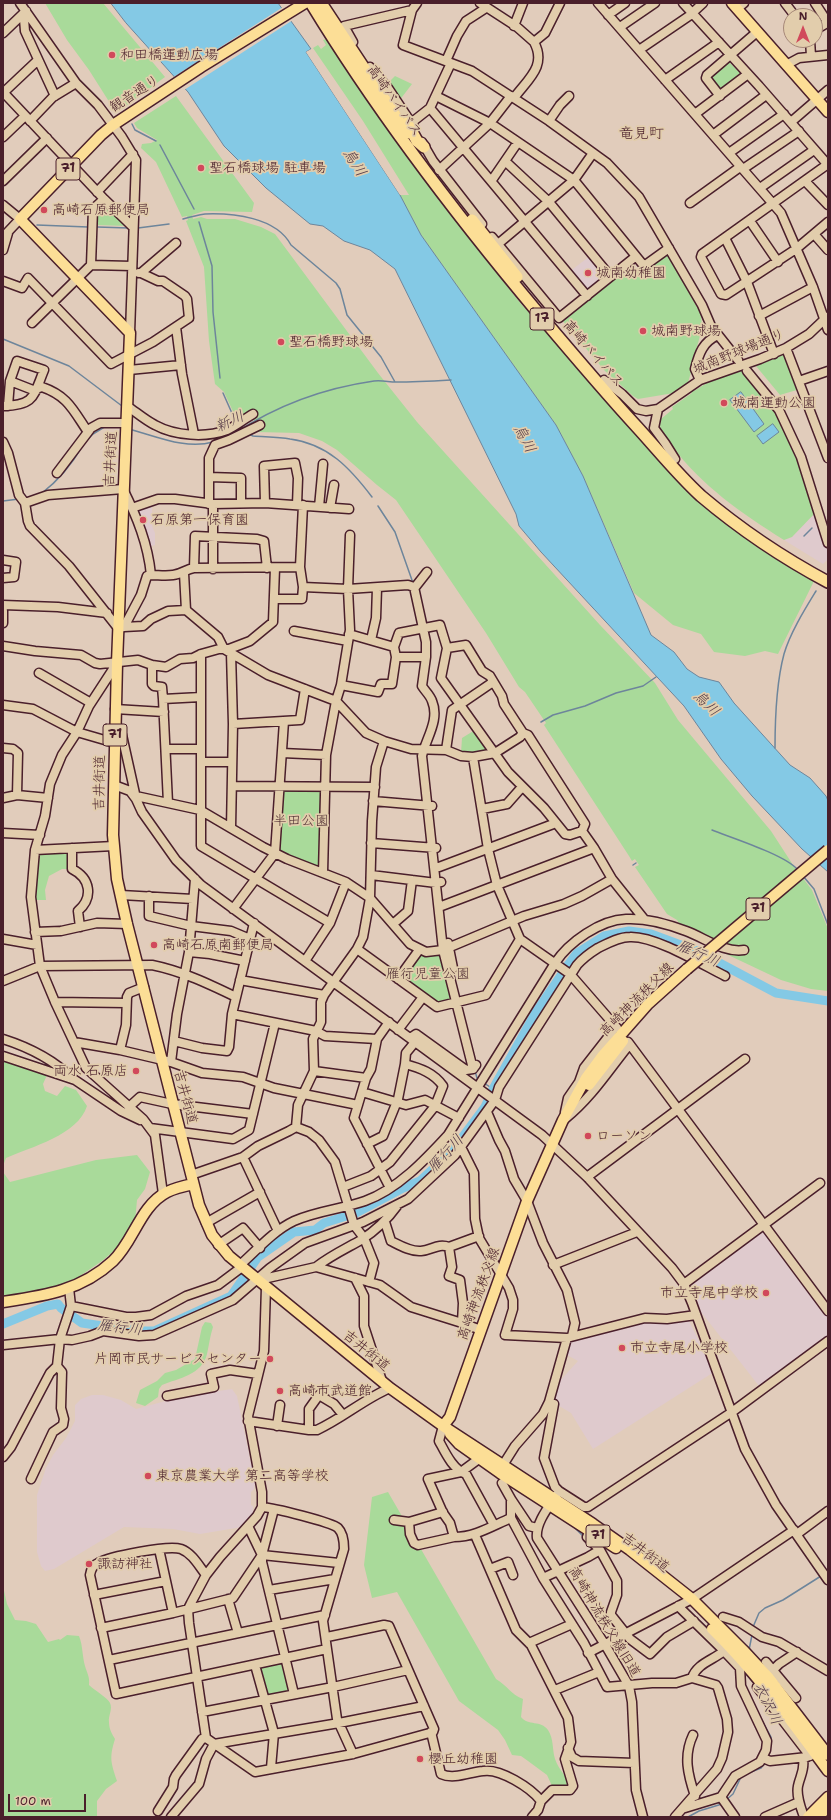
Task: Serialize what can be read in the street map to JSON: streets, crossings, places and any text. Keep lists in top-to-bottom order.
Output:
{
  "streets": {
    "highway": ["高崎バイパス", "17"],
    "main road": [
      "観音通り",
      "71",
      "吉井街道",
      "高崎神流秩父線"
    ],
    "street": ["城南野球場通り", "高崎神流秩父線旧道"]
  },
  "crossings": [
    ["観音通り", "高崎バイパス"],
    ["71", "吉井街道"],
    ["吉井街道", "高崎神流秩父線"]
  ],
  "districts": ["竜見町"],
  "water": [
    "烏川",
    "新川",
    "雁行川",
    "衣沢川"
  ],
  "parks": ["半田公園", "雁行児童公園"],
  "places": [
    "和田橋運動広場",
    "聖石橋球場 駐車場",
    "高崎石原郵便局",
    "城南幼稚園",
    "城南野球場",
    "聖石橋野球場",
    "城南運動公園",
    "石原第一保育園",
    "高崎石原南郵便局",
    "両水 石原店",
    "ローソン",
    "市立寺尾中学校",
    "市立寺尾小学校",
    "片岡市民サービスセンター",
    "高崎市武道館",
    "東京農業大学 第二高等学校",
    "諏訪神社",
    "櫻丘幼稚園"
  ],
  "scale_bar": "100 m",
  "north": "top"
}
